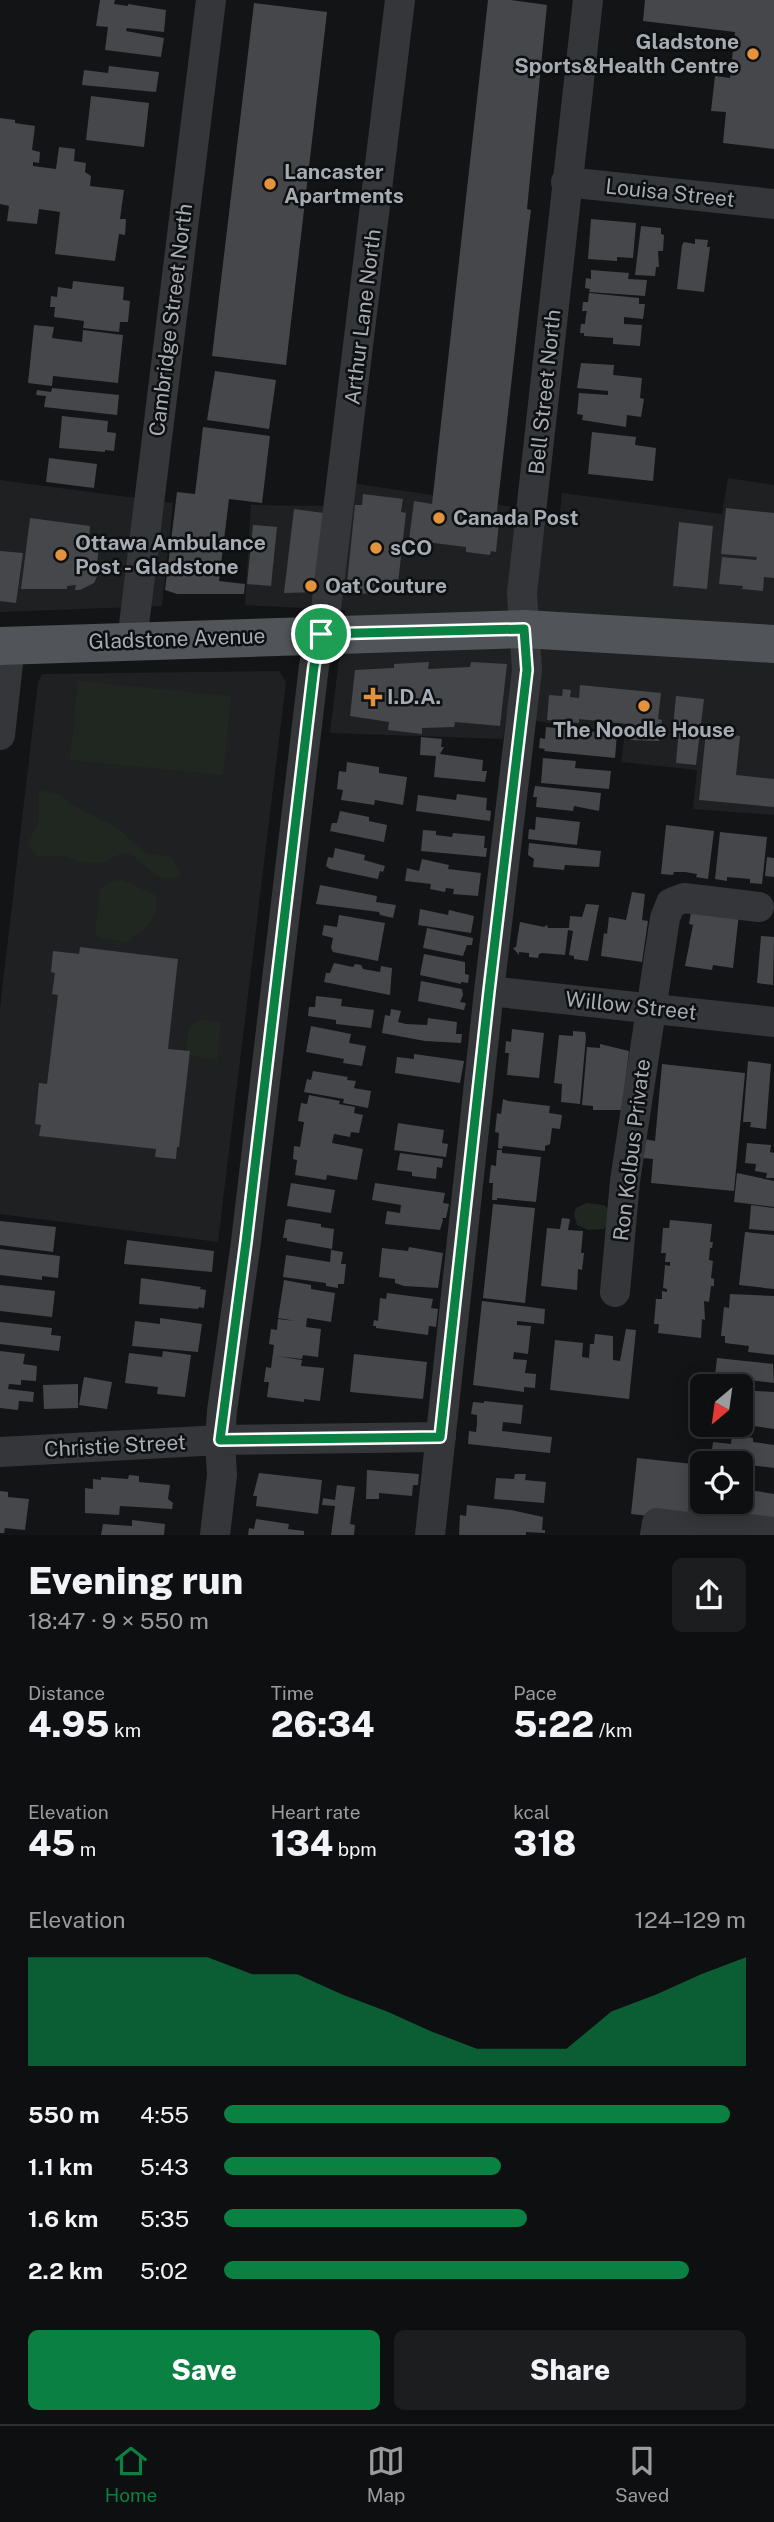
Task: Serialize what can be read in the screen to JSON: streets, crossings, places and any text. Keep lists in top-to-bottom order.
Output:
{
  "streets": {
    "main road": ["Gladstone Avenue"],
    "street": [
      "Louisa Street",
      "Arthur Lane North",
      "Cambridge Street North",
      "Bell Street North",
      "Willow Street",
      "Ron Kolbus Private",
      "Christie Street"
    ]
  },
  "crossings": [
    ["Louisa Street", "Bell Street North"],
    ["Arthur Lane North", "Gladstone Avenue"],
    ["Arthur Lane North", "Christie Street"],
    ["Cambridge Street North", "Gladstone Avenue"],
    ["Bell Street North", "Gladstone Avenue"],
    ["Bell Street North", "Willow Street"],
    ["Bell Street North", "Christie Street"],
    ["Willow Street", "Ron Kolbus Private"]
  ],
  "places": {
    "other": [
      "Gladstone Sports&Health Centre",
      "Lancaster Apartments",
      "Canada Post",
      "sCO",
      "Ottawa Ambulance Post - Gladstone",
      "Oat Couture",
      "The Noodle House"
    ],
    "health": ["I.D.A."]
  },
  "north": "bottom left",
  "page": {
    "heading": ["Evening run", "18:47 · 9 × 550 m"],
    "stats": [
      ["Distance", "4.95 km"],
      ["Time", "26:34"],
      ["Pace", "5:22 /km"],
      ["Elevation", "45 m"],
      ["Heart rate", "134 bpm"],
      ["kcal", "318"]
    ],
    "chart": ["Elevation", "124–129 m"],
    "list": [
      {
        "name": "550 m",
        "note": "4:55"
      },
      {
        "name": "1.1 km",
        "note": "5:43"
      },
      {
        "name": "1.6 km",
        "note": "5:35"
      },
      {
        "name": "2.2 km",
        "note": "5:02"
      }
    ],
    "buttons": ["Save", "Share"],
    "tabs": ["Home", "Map", "Saved"]
  }
}
